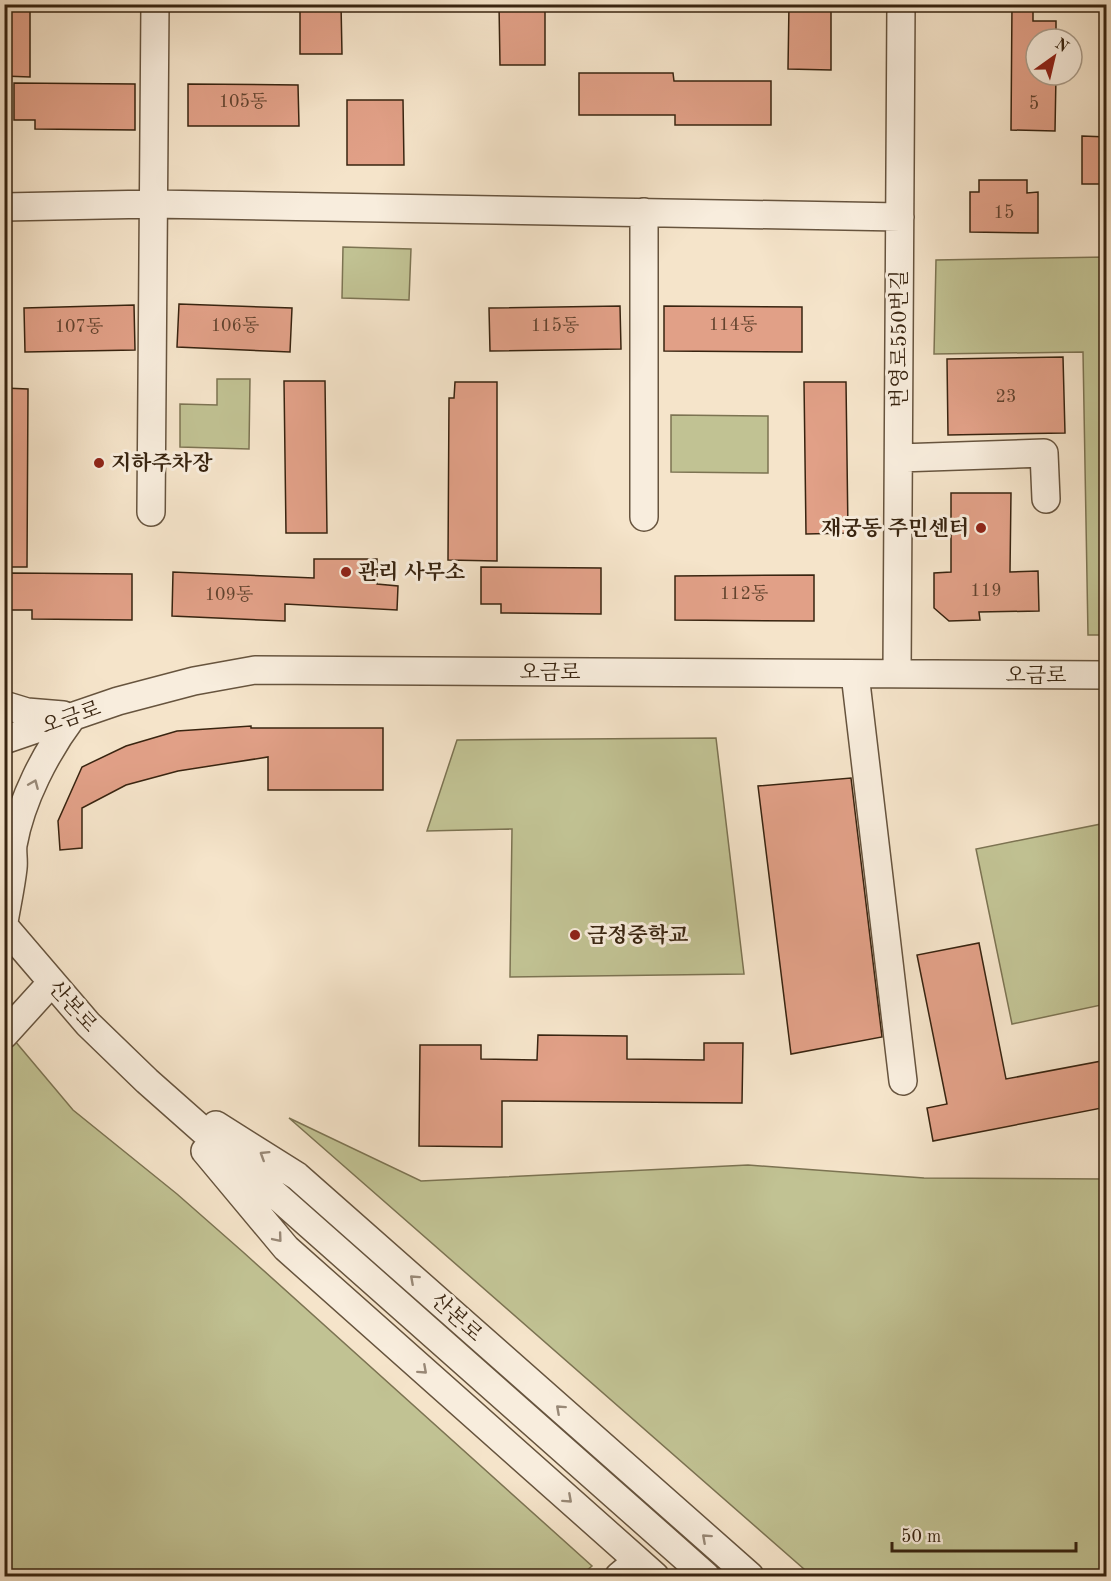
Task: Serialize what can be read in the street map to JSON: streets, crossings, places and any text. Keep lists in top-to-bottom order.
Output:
{
  "streets": {
    "street": ["번영로550번길", "오금로", "산본로"]
  },
  "crossings": [
    ["번영로550번길", "오금로"]
  ],
  "places": [
    "지하주차장",
    "재궁동 주민센터",
    "관리 사무소",
    "금정중학교"
  ],
  "house_numbers": [
    "105동",
    "5",
    "15",
    "114동",
    "106동",
    "115동",
    "107동",
    "23",
    "119",
    "112동",
    "109동"
  ],
  "scale_bar": "50 m",
  "north": "top right"
}
